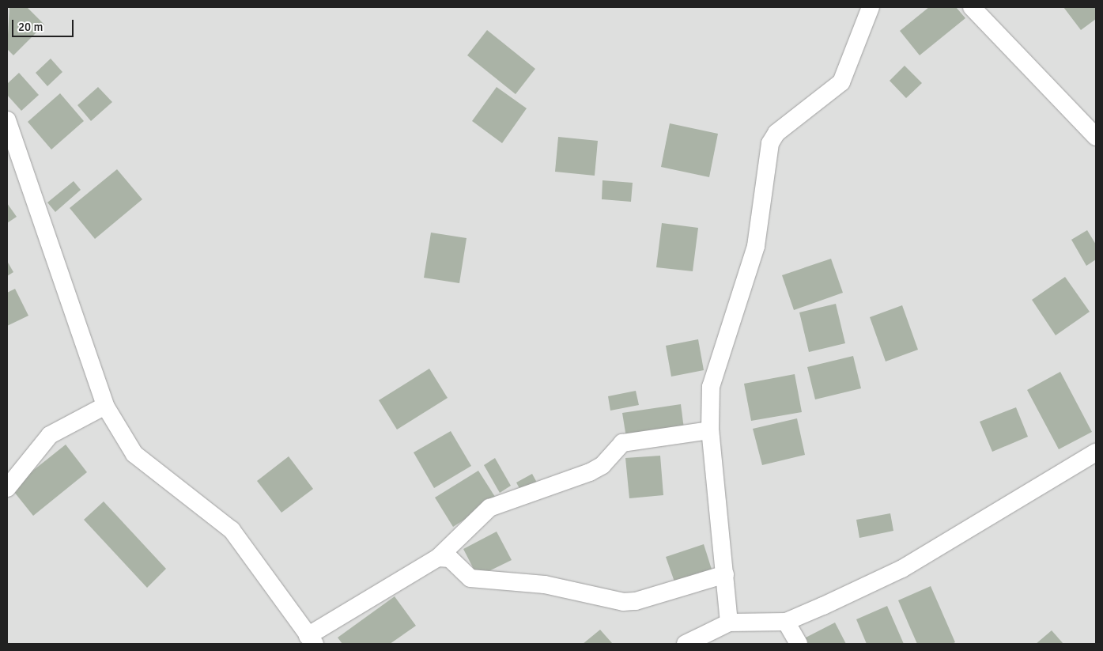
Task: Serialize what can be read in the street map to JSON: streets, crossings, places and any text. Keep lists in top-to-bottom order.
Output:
{
  "scale_bar": "20 m"
}
